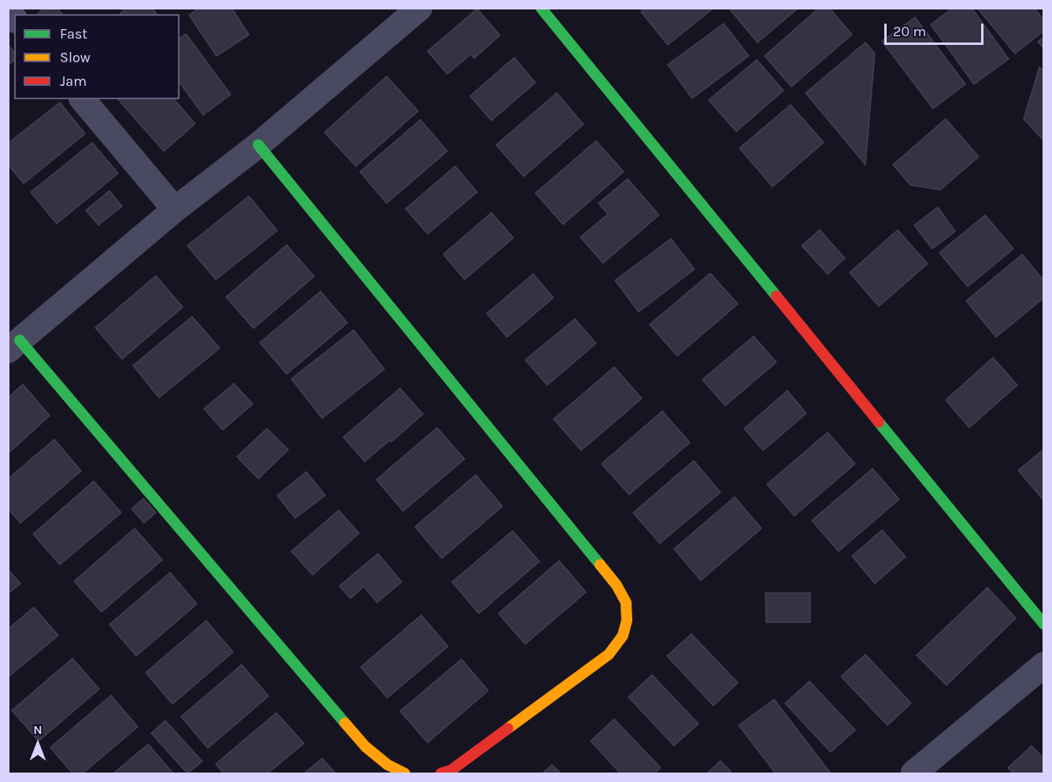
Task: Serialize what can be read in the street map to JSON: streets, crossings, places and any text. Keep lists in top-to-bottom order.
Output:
{
  "legend": ["Fast", "Slow", "Jam"],
  "scale_bar": "20 m",
  "north": "top"
}
